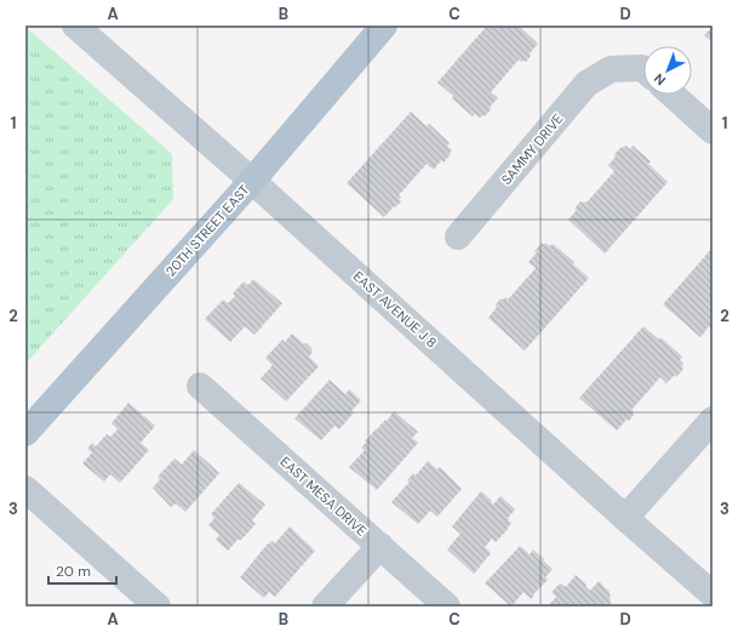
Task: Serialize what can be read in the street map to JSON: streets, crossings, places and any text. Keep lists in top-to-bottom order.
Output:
{
  "streets": {
    "main road": ["20TH STREET EAST"],
    "street": ["SAMMY DRIVE", "EAST AVENUE J 8", "EAST MESA DRIVE"]
  },
  "crossings": [
    ["20TH STREET EAST", "EAST AVENUE J 8"]
  ],
  "scale_bar": "20 m",
  "north": "bottom left",
  "grid": {
    "columns": [
      "A",
      "B",
      "C",
      "D"
    ],
    "rows": ["1", "2", "3"]
  }
}
